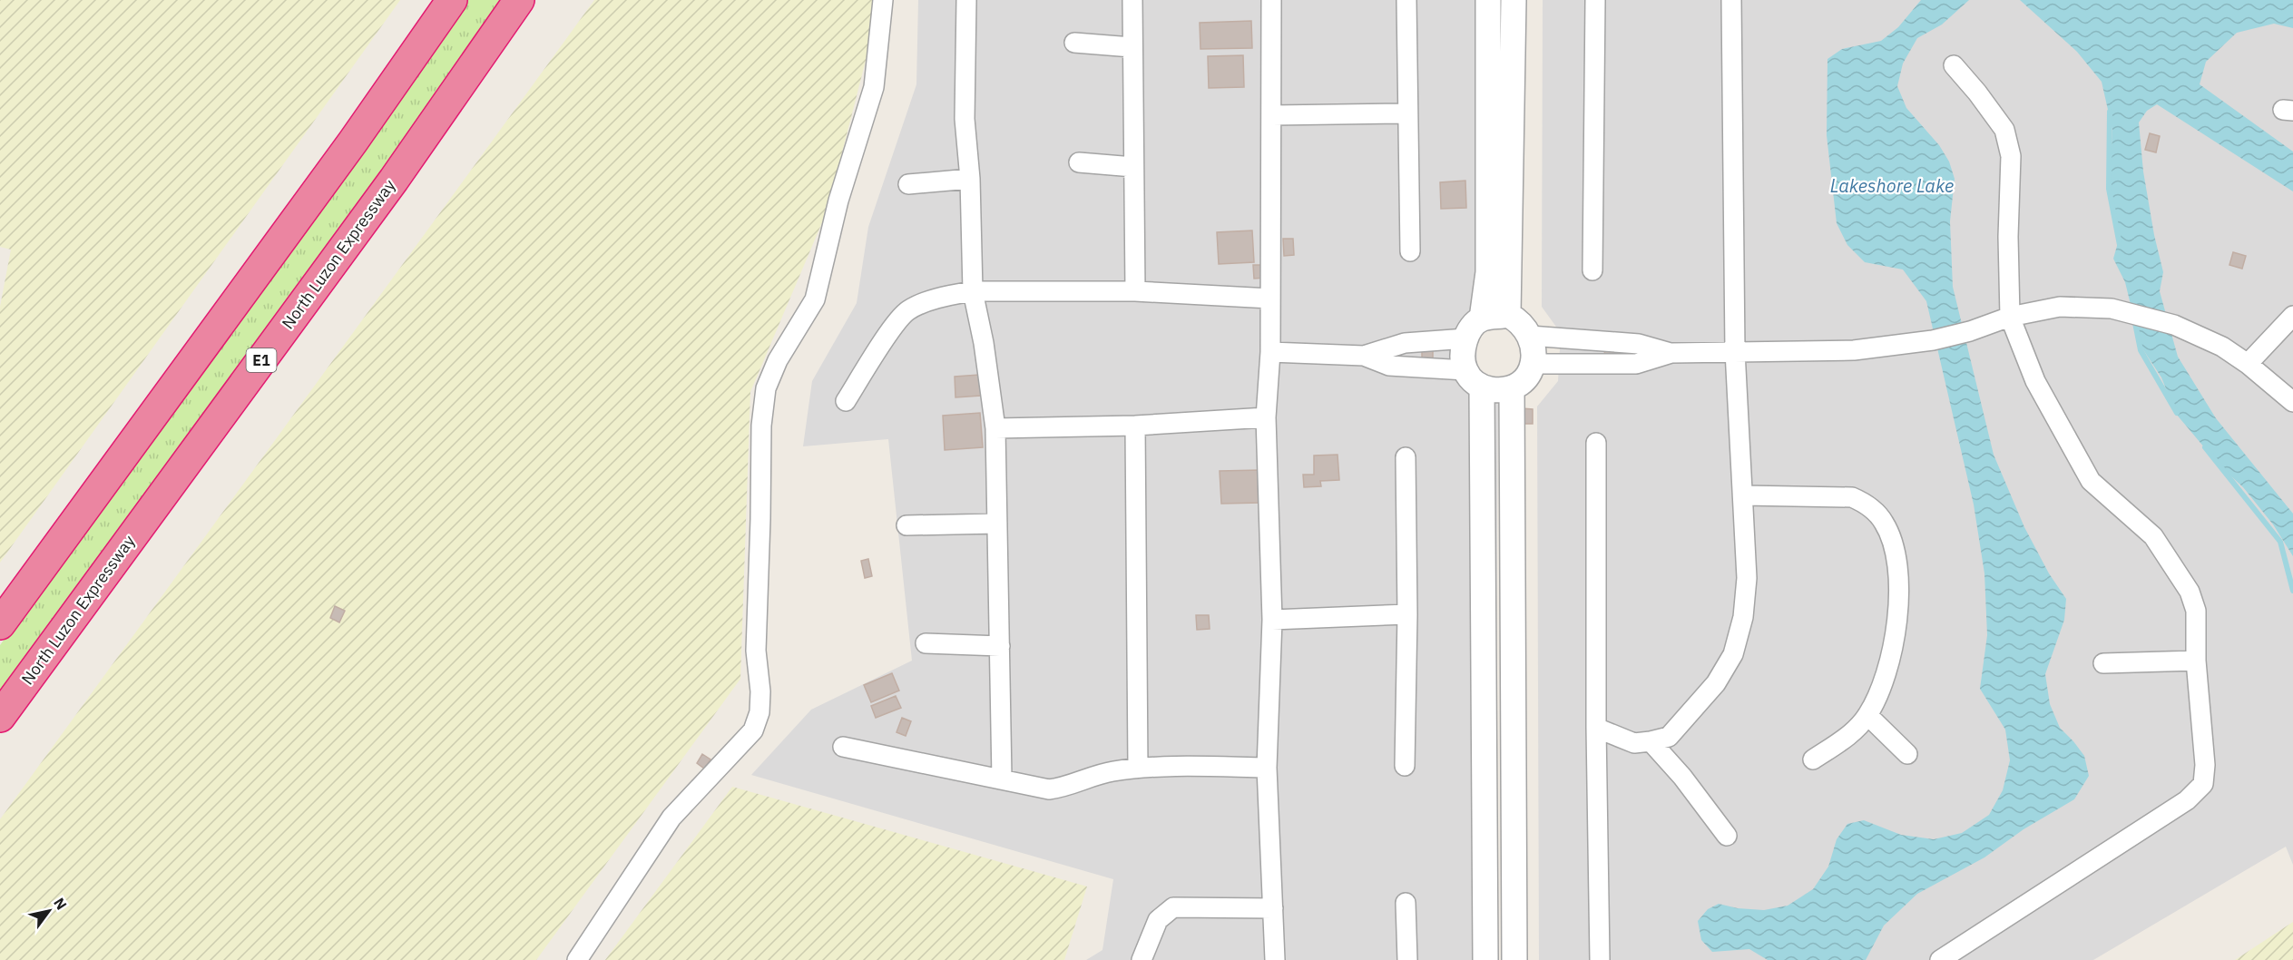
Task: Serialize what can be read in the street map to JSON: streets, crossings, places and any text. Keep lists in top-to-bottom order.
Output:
{
  "streets": {
    "highway": ["North Luzon Expressway", "E1"]
  },
  "water": ["Lakeshore Lake"],
  "north": "top right"
}
